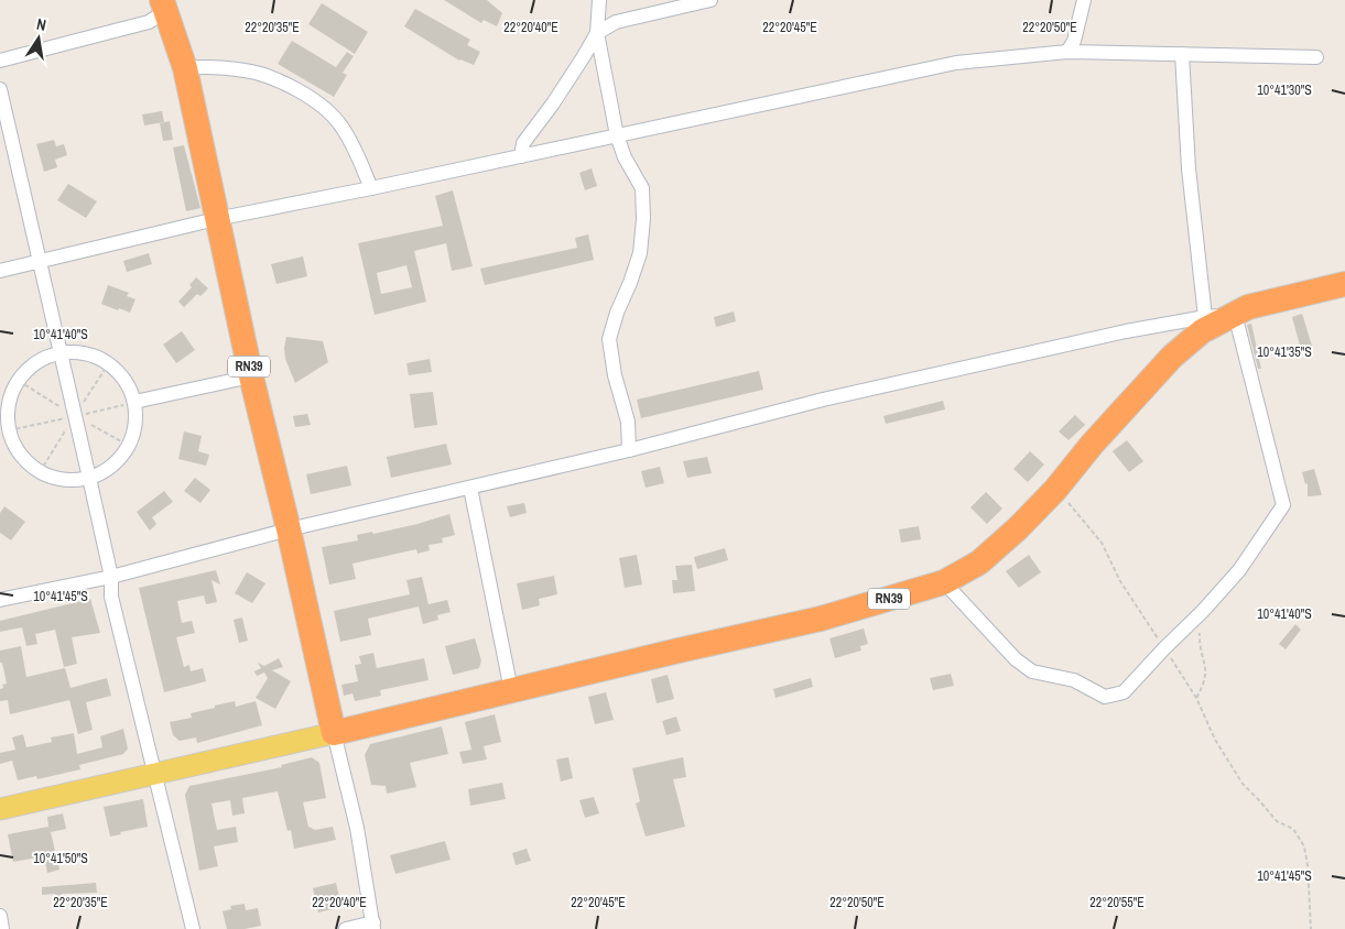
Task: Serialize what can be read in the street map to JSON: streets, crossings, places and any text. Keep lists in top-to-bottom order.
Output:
{
  "streets": {
    "highway": ["RN39"]
  },
  "north": "top",
  "coordinates": [
    "22°20'35\"E",
    "22°20'40\"E",
    "22°20'45\"E",
    "22°20'50\"E",
    "10°41'30\"S",
    "10°41'40\"S",
    "10°41'35\"S",
    "10°41'45\"S",
    "10°41'50\"S",
    "22°20'55\"E"
  ]
}
